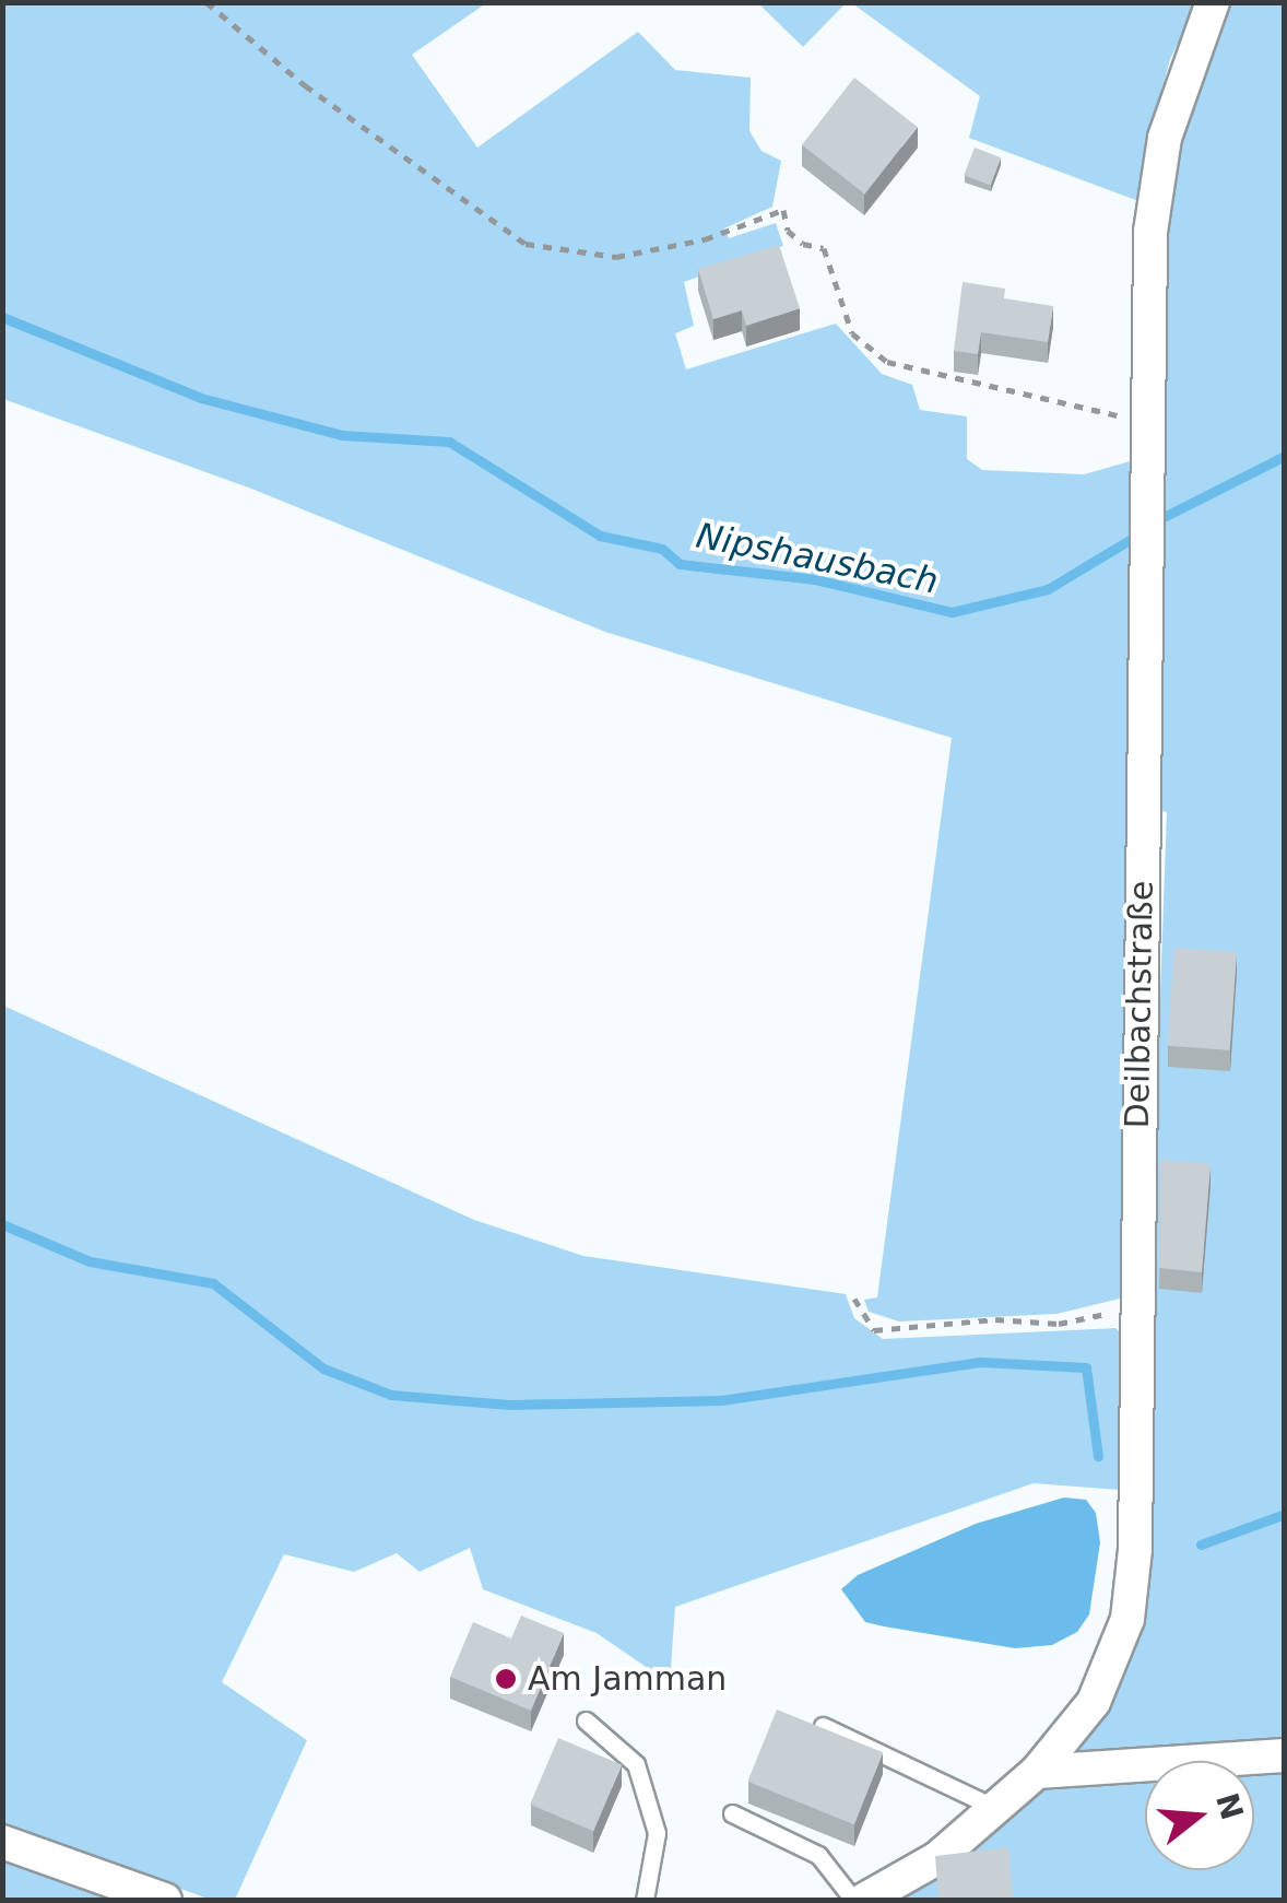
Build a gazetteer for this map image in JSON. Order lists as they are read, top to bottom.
{
  "streets": {
    "street": ["Deilbachstraße"]
  },
  "water": ["Nipshausbach"],
  "places": ["Am Jamman"],
  "north": "right"
}
